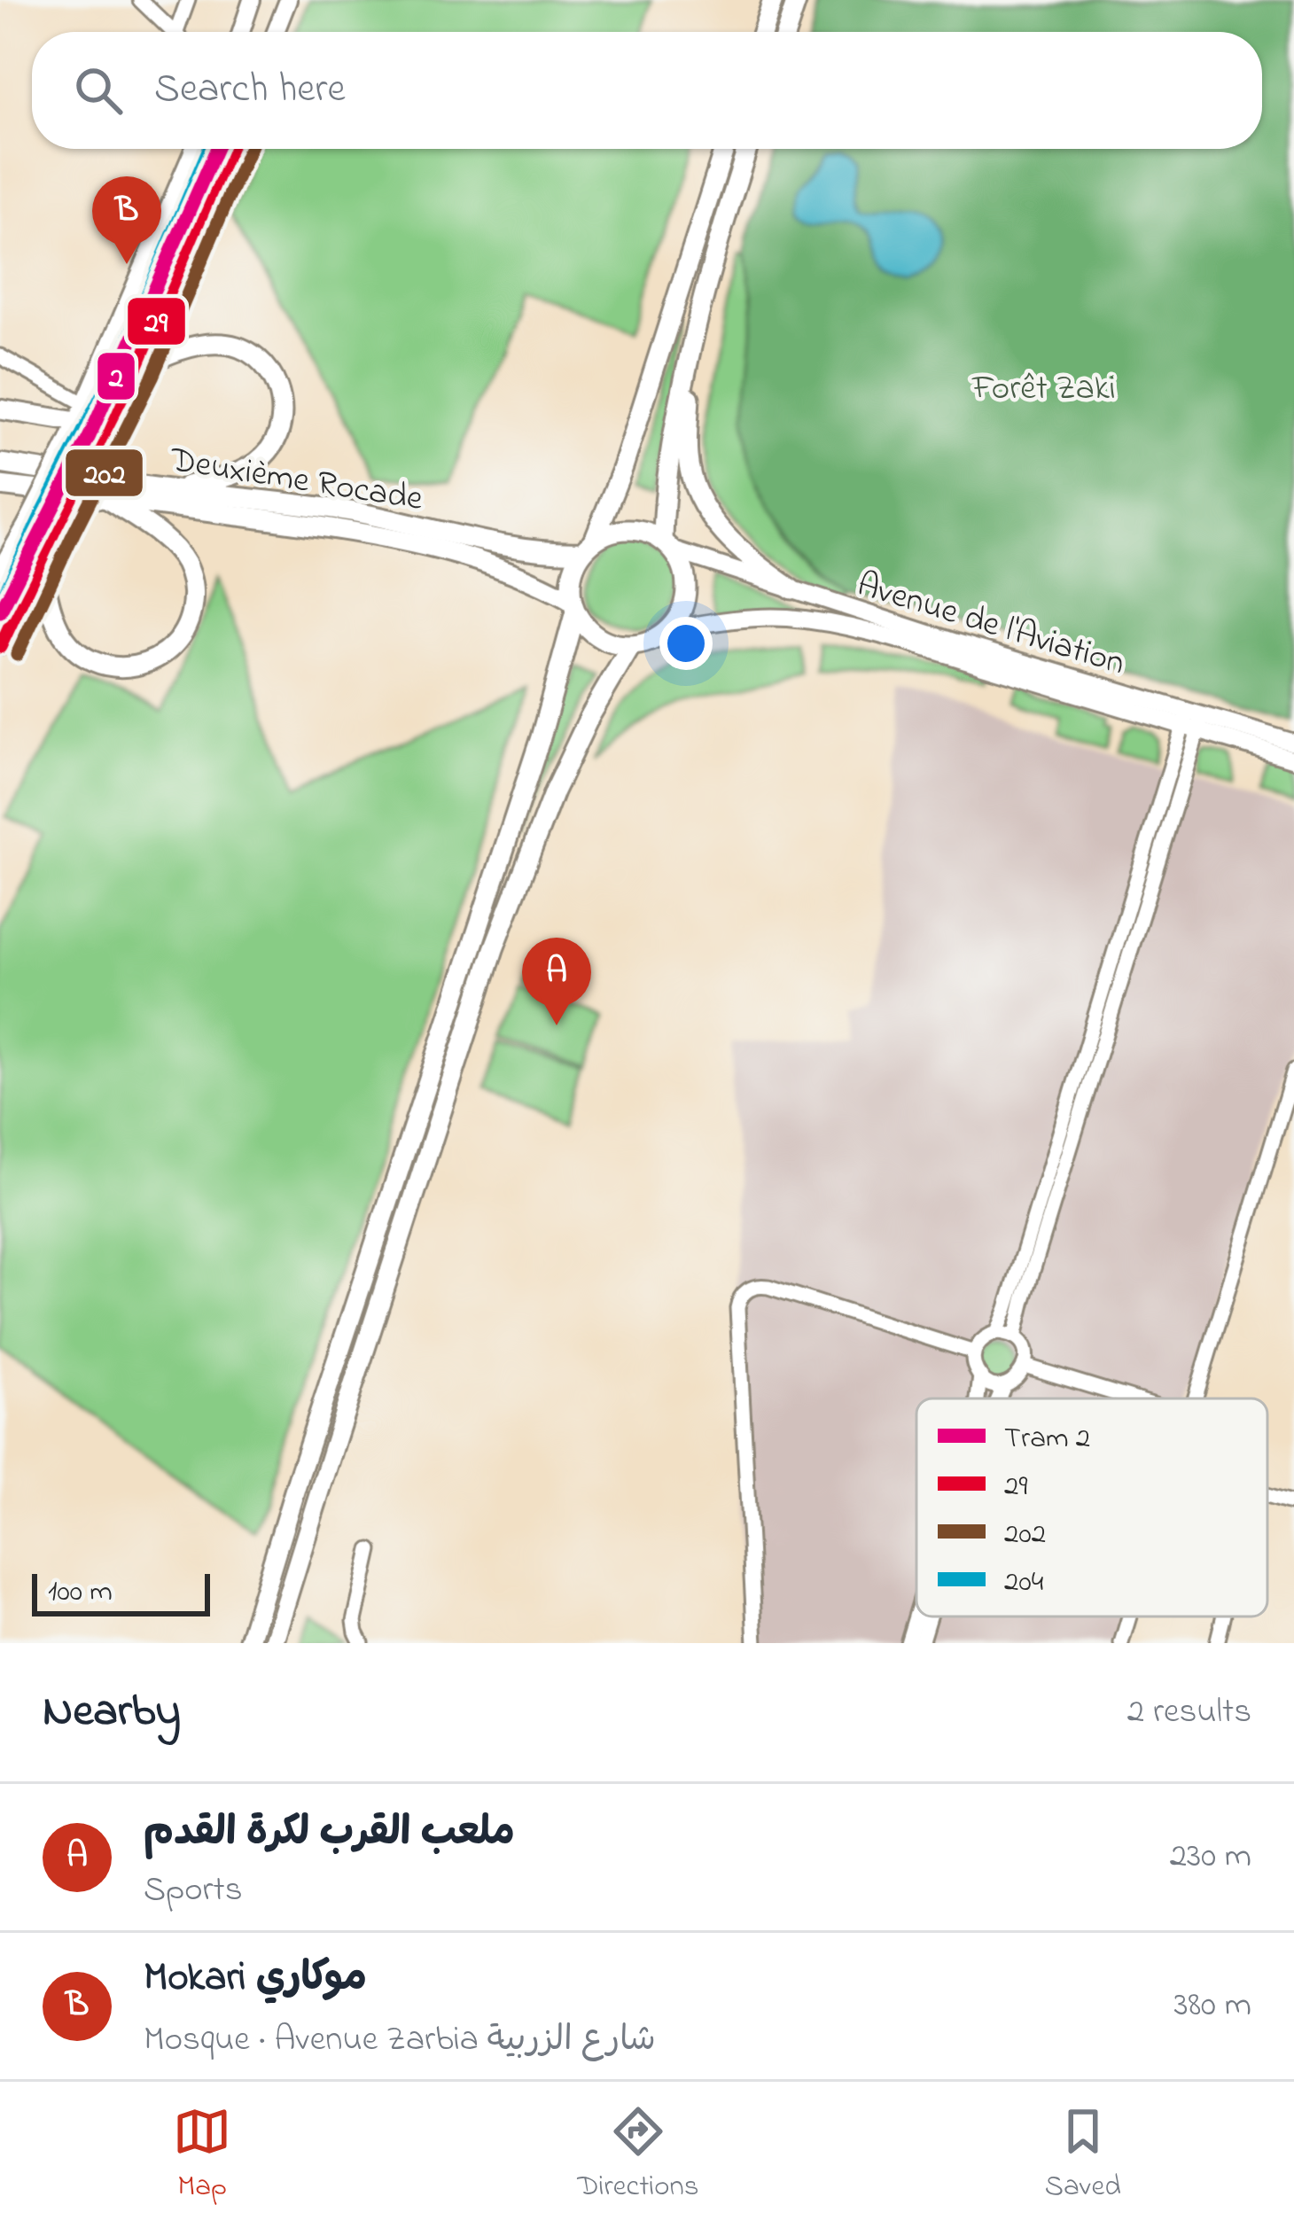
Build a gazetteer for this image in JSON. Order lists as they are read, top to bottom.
{
  "streets": {
    "highway": ["Deuxième Rocade"],
    "main road": ["Avenue de l'Aviation"]
  },
  "crossings": [
    ["Deuxième Rocade", "Avenue de l'Aviation"]
  ],
  "parks": ["Forêt Zaki"],
  "lines": [
    "tram line 2",
    "transit line 29",
    "transit line 202",
    "transit line 204"
  ],
  "legend": [
    "Tram 2",
    "29",
    "202",
    "204"
  ],
  "scale_bar": "100 m",
  "page": {
    "search": "Search here",
    "pins": ["B", "A"],
    "scale": "100 m",
    "heading": ["Nearby", "2 results"],
    "list": [
      {
        "mark": "A",
        "name": "ملعب القرب لكرة القدم",
        "note": "Sports",
        "value": "230 m"
      },
      {
        "mark": "B",
        "name": "Mokari موكاري",
        "note": "Mosque · Avenue Zarbia شارع الزربية",
        "value": "380 m"
      }
    ],
    "nav": ["Map", "Directions", "Saved"]
  }
}
